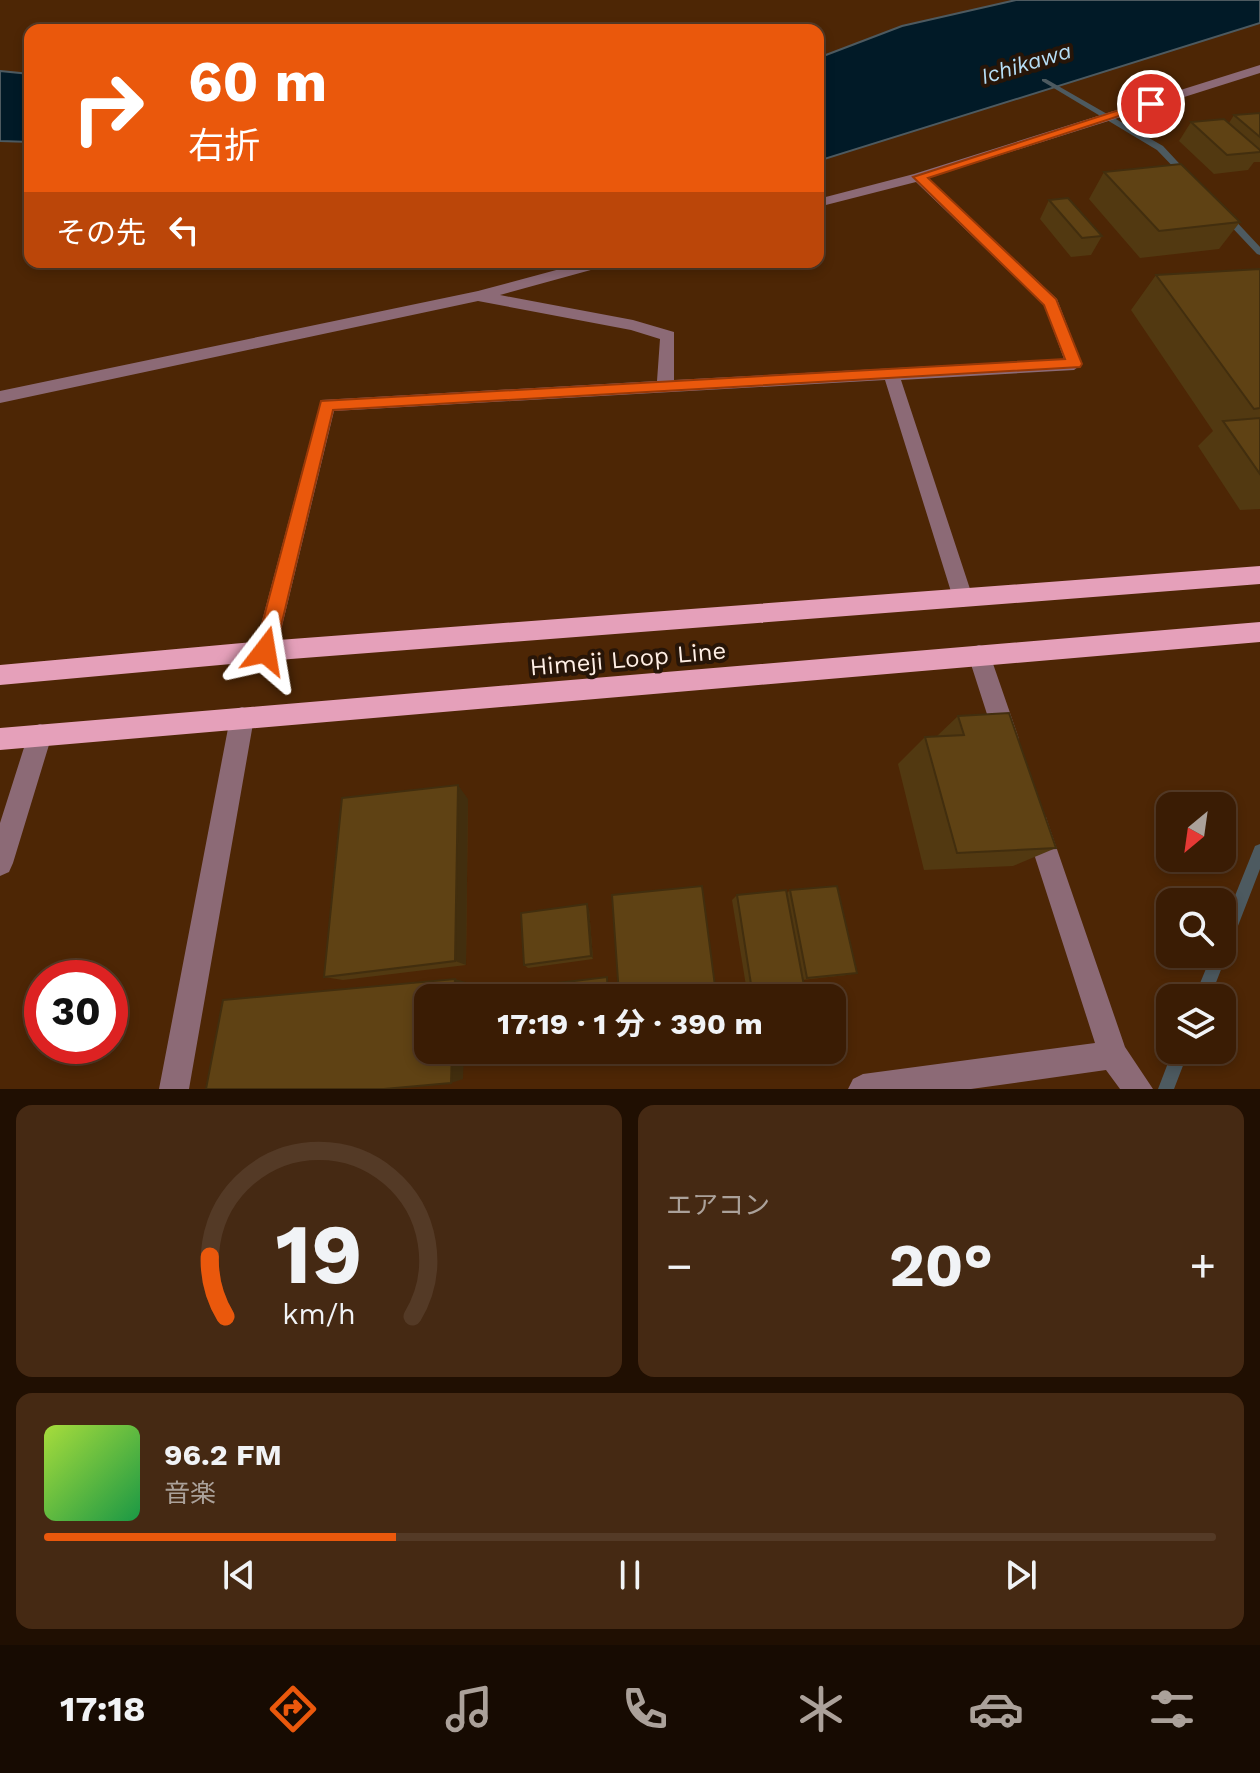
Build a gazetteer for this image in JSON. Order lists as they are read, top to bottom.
{
  "streets": {
    "main road": ["Himeji Loop Line"]
  },
  "water": ["Ichikawa"],
  "north": "bottom left",
  "page": {
    "turn": ["60 m", "右折"],
    "then": "その先",
    "limit": "30",
    "trip": "17:19 · 1 分 · 390 m",
    "tile": "エアコン",
    "heat": ["−", "20°", "+"],
    "song": ["96.2 FM", "音楽"],
    "tabs": "17:18",
    "gauge": ["19", "km/h"]
  }
}
